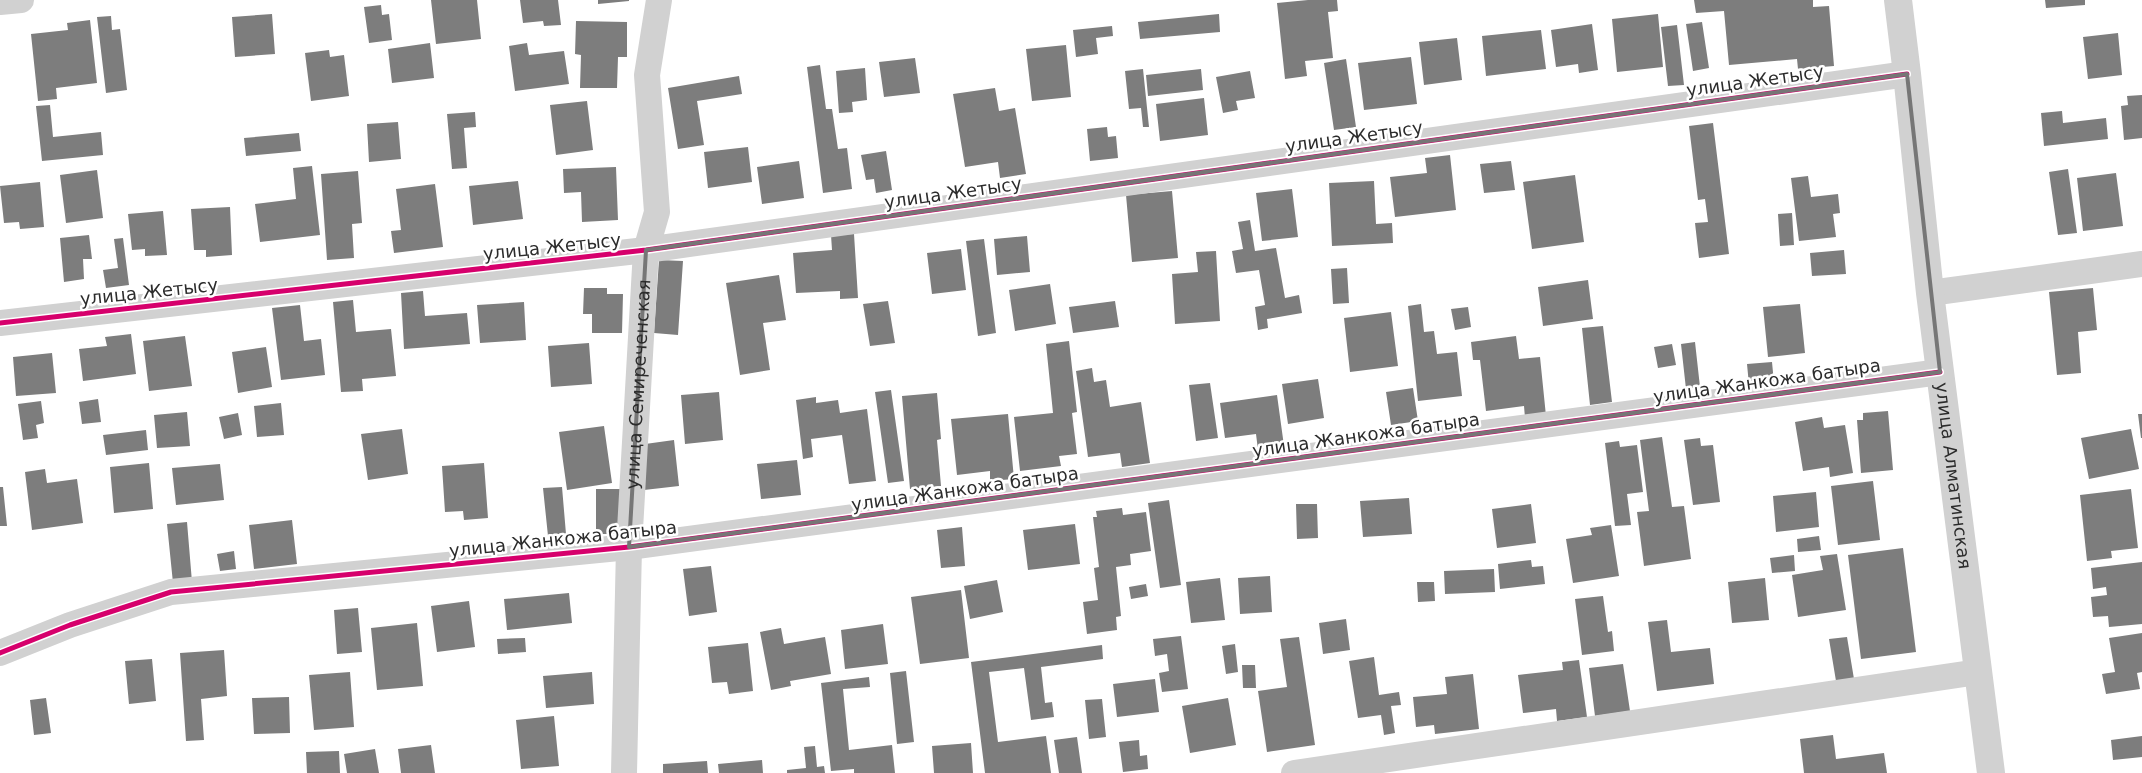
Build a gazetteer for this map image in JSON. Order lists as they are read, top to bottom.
{
  "streets": {
    "street": [
      "улица Жетысу",
      "улица Жанкожа батыра",
      "улица Семиреченская",
      "улица Алматинская"
    ]
  },
  "crossings": [
    ["улица Жетысу", "улица Семиреченская"],
    ["улица Жетысу", "улица Алматинская"],
    ["улица Жанкожа батыра", "улица Семиреченская"],
    ["улица Жанкожа батыра", "улица Алматинская"]
  ]
}
